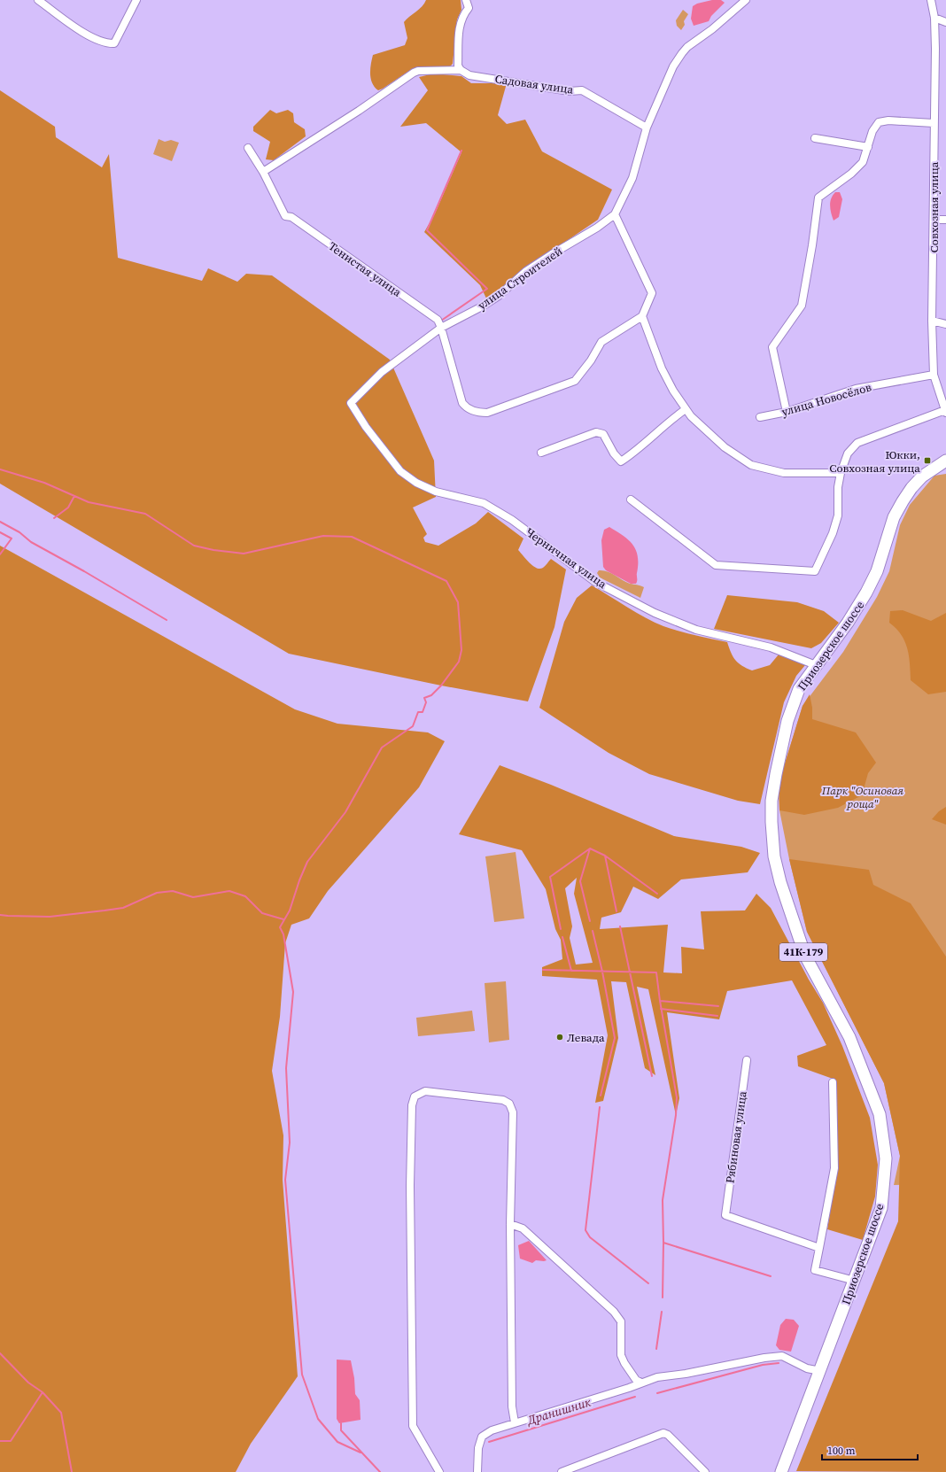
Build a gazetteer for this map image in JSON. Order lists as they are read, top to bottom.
{
  "streets": {
    "main road": ["Приозерское шоссе", "41К-179"],
    "street": [
      "Садовая улица",
      "Совхозная улица",
      "Тенистая улица",
      "улица Строителей",
      "улица Новосёлов",
      "Черничная улица",
      "Рябиновая улица"
    ]
  },
  "crossings": [
    ["Садовая улица", "Тенистая улица"],
    ["Совхозная улица", "улица Новосёлов"],
    ["Тенистая улица", "улица Строителей"],
    ["улица Строителей", "Черничная улица"],
    ["Черничная улица", "Приозерское шоссе"]
  ],
  "water": ["Дранишник"],
  "parks": ["Парк \"Осиновая роща\""],
  "places": {
    "transit": ["Юкки, Совхозная улица"],
    "other": ["Левада"]
  },
  "scale_bar": "100 m"
}
